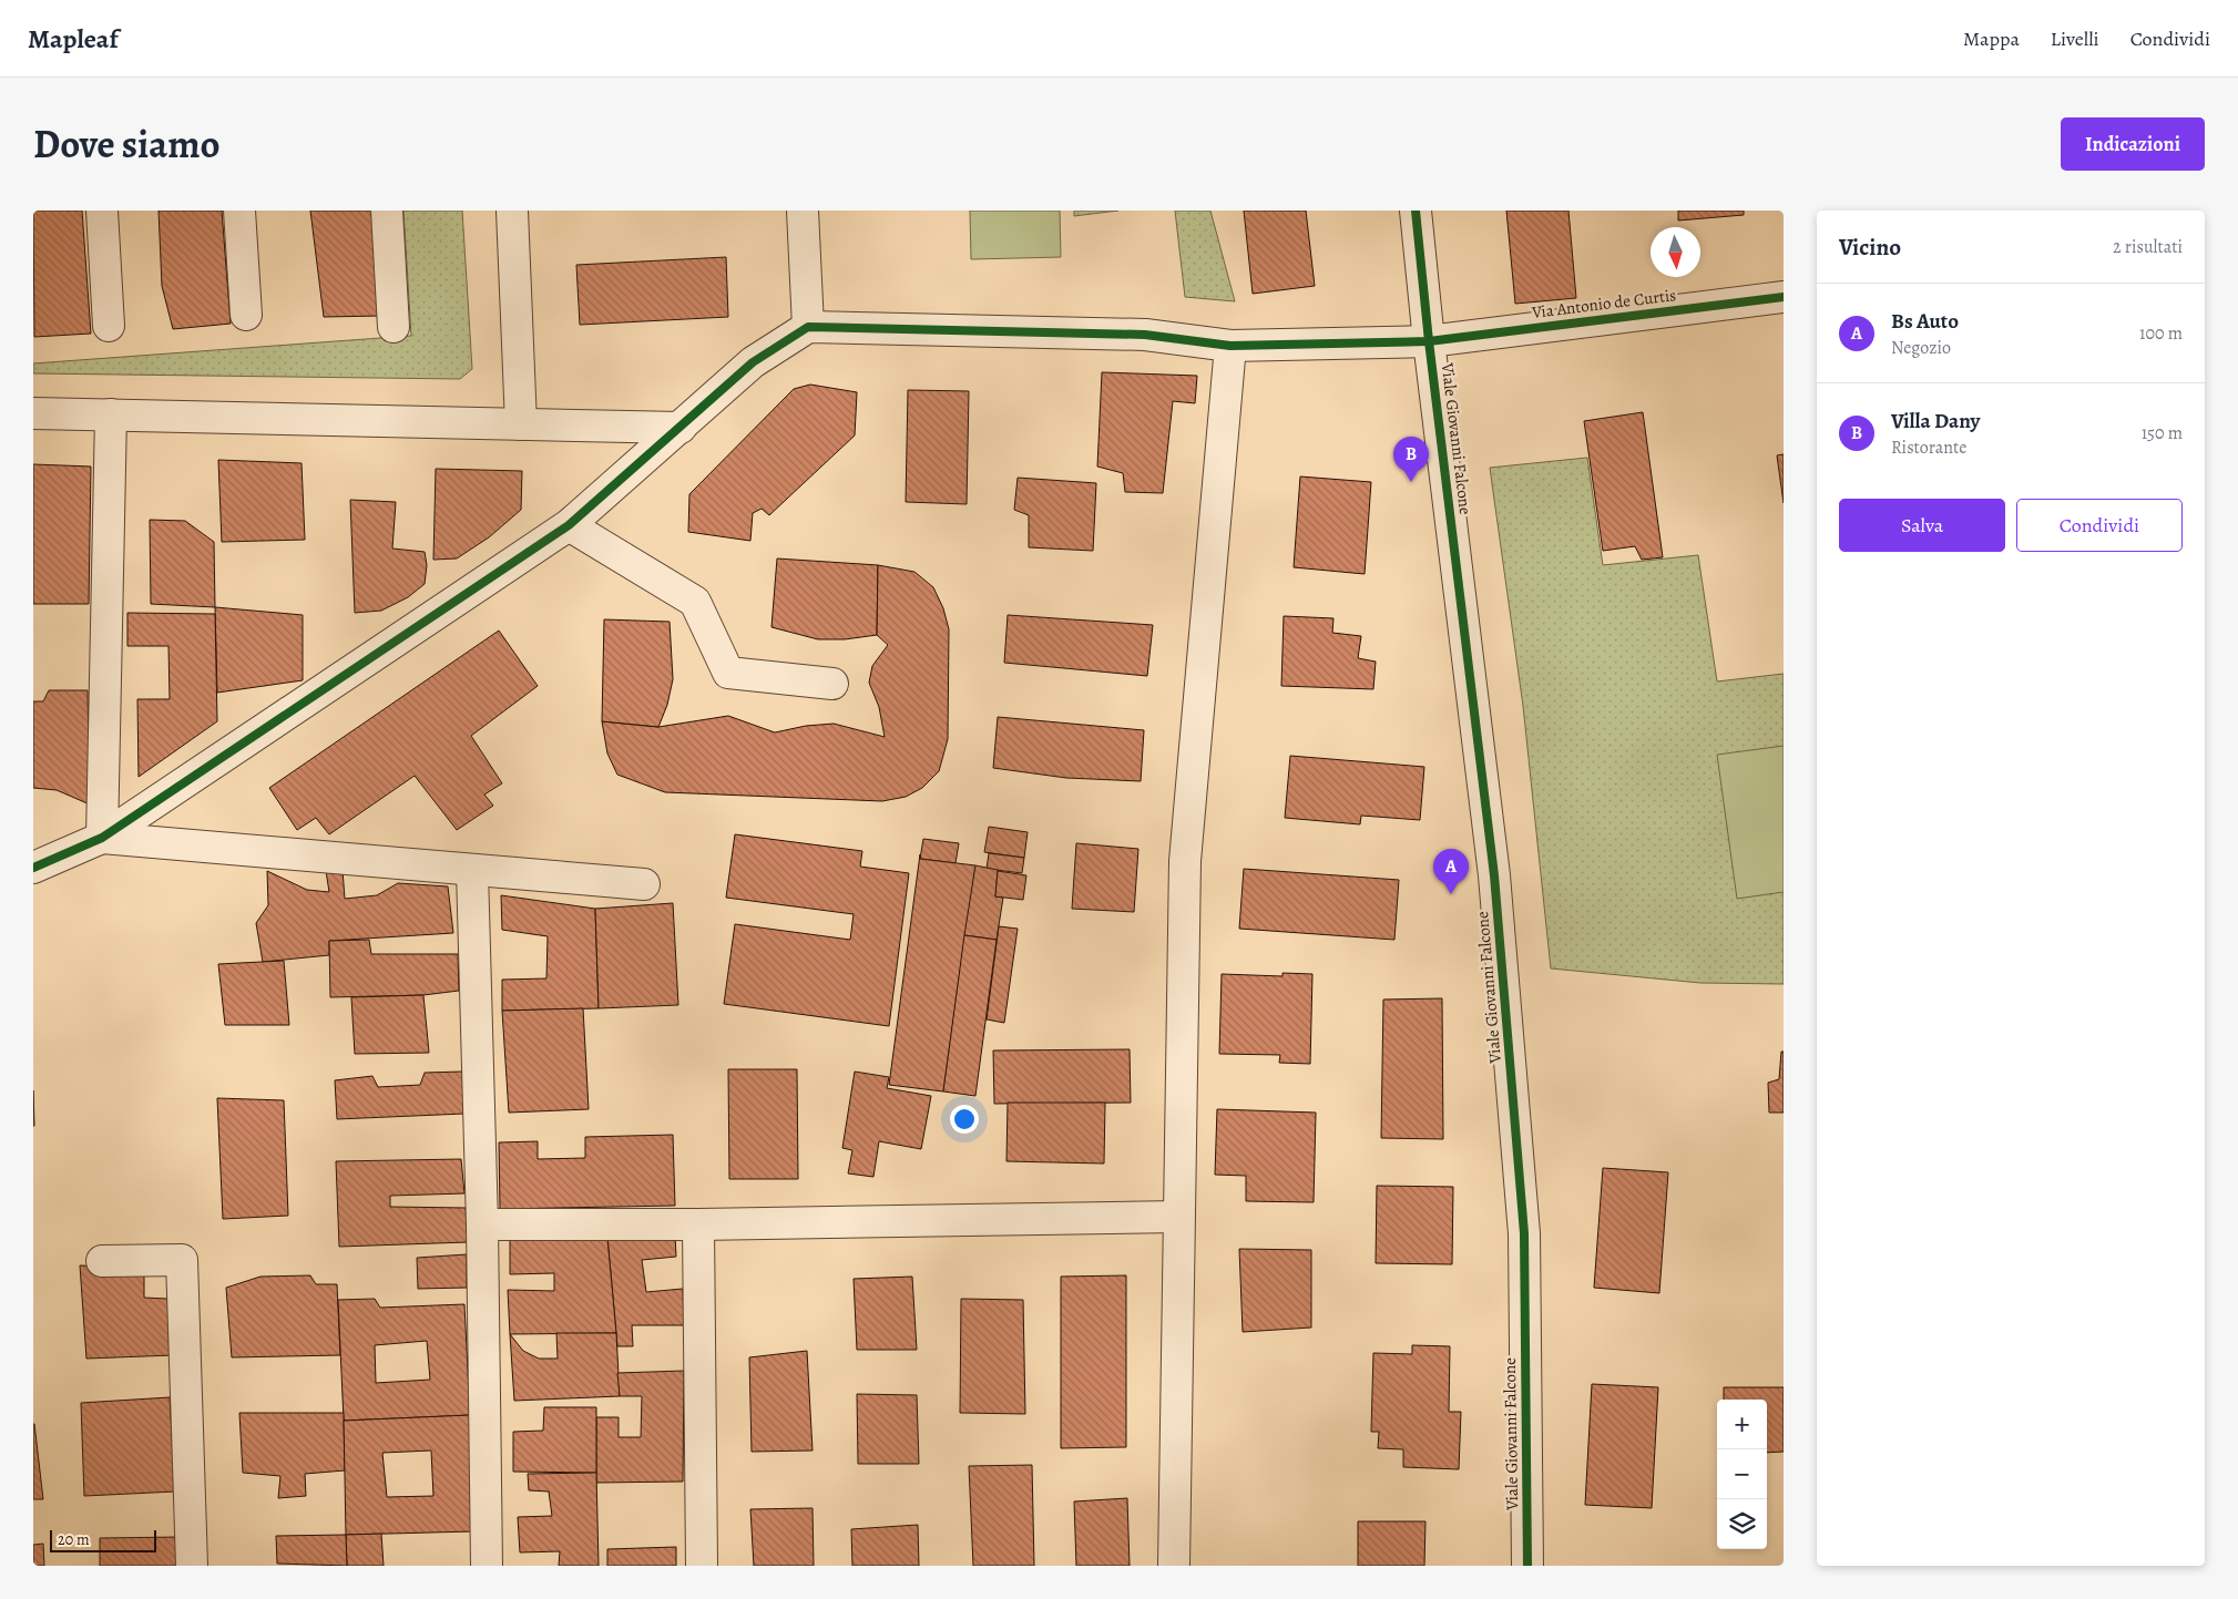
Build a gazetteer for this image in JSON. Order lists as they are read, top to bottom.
{
  "streets": {
    "street": ["Via Antonio de Curtis", "Viale Giovanni Falcone"]
  },
  "crossings": [
    ["Via Antonio de Curtis", "Viale Giovanni Falcone"]
  ],
  "scale_bar": "20 m",
  "north": "bottom",
  "page": {
    "header": "Mapleaf",
    "nav": ["Mappa", "Livelli", "Condividi"],
    "title": "Dove siamo",
    "buttons": [
      "Indicazioni",
      ["Salva", "Condividi"]
    ],
    "heading": ["Vicino", "2 risultati"],
    "list": [
      {
        "mark": "A",
        "name": "Bs Auto",
        "note": "Negozio",
        "value": "100 m"
      },
      {
        "mark": "B",
        "name": "Villa Dany",
        "note": "Ristorante",
        "value": "150 m"
      }
    ],
    "pins": ["B", "A"],
    "map_buttons": ["+", "−"],
    "scale": "20 m"
  }
}
